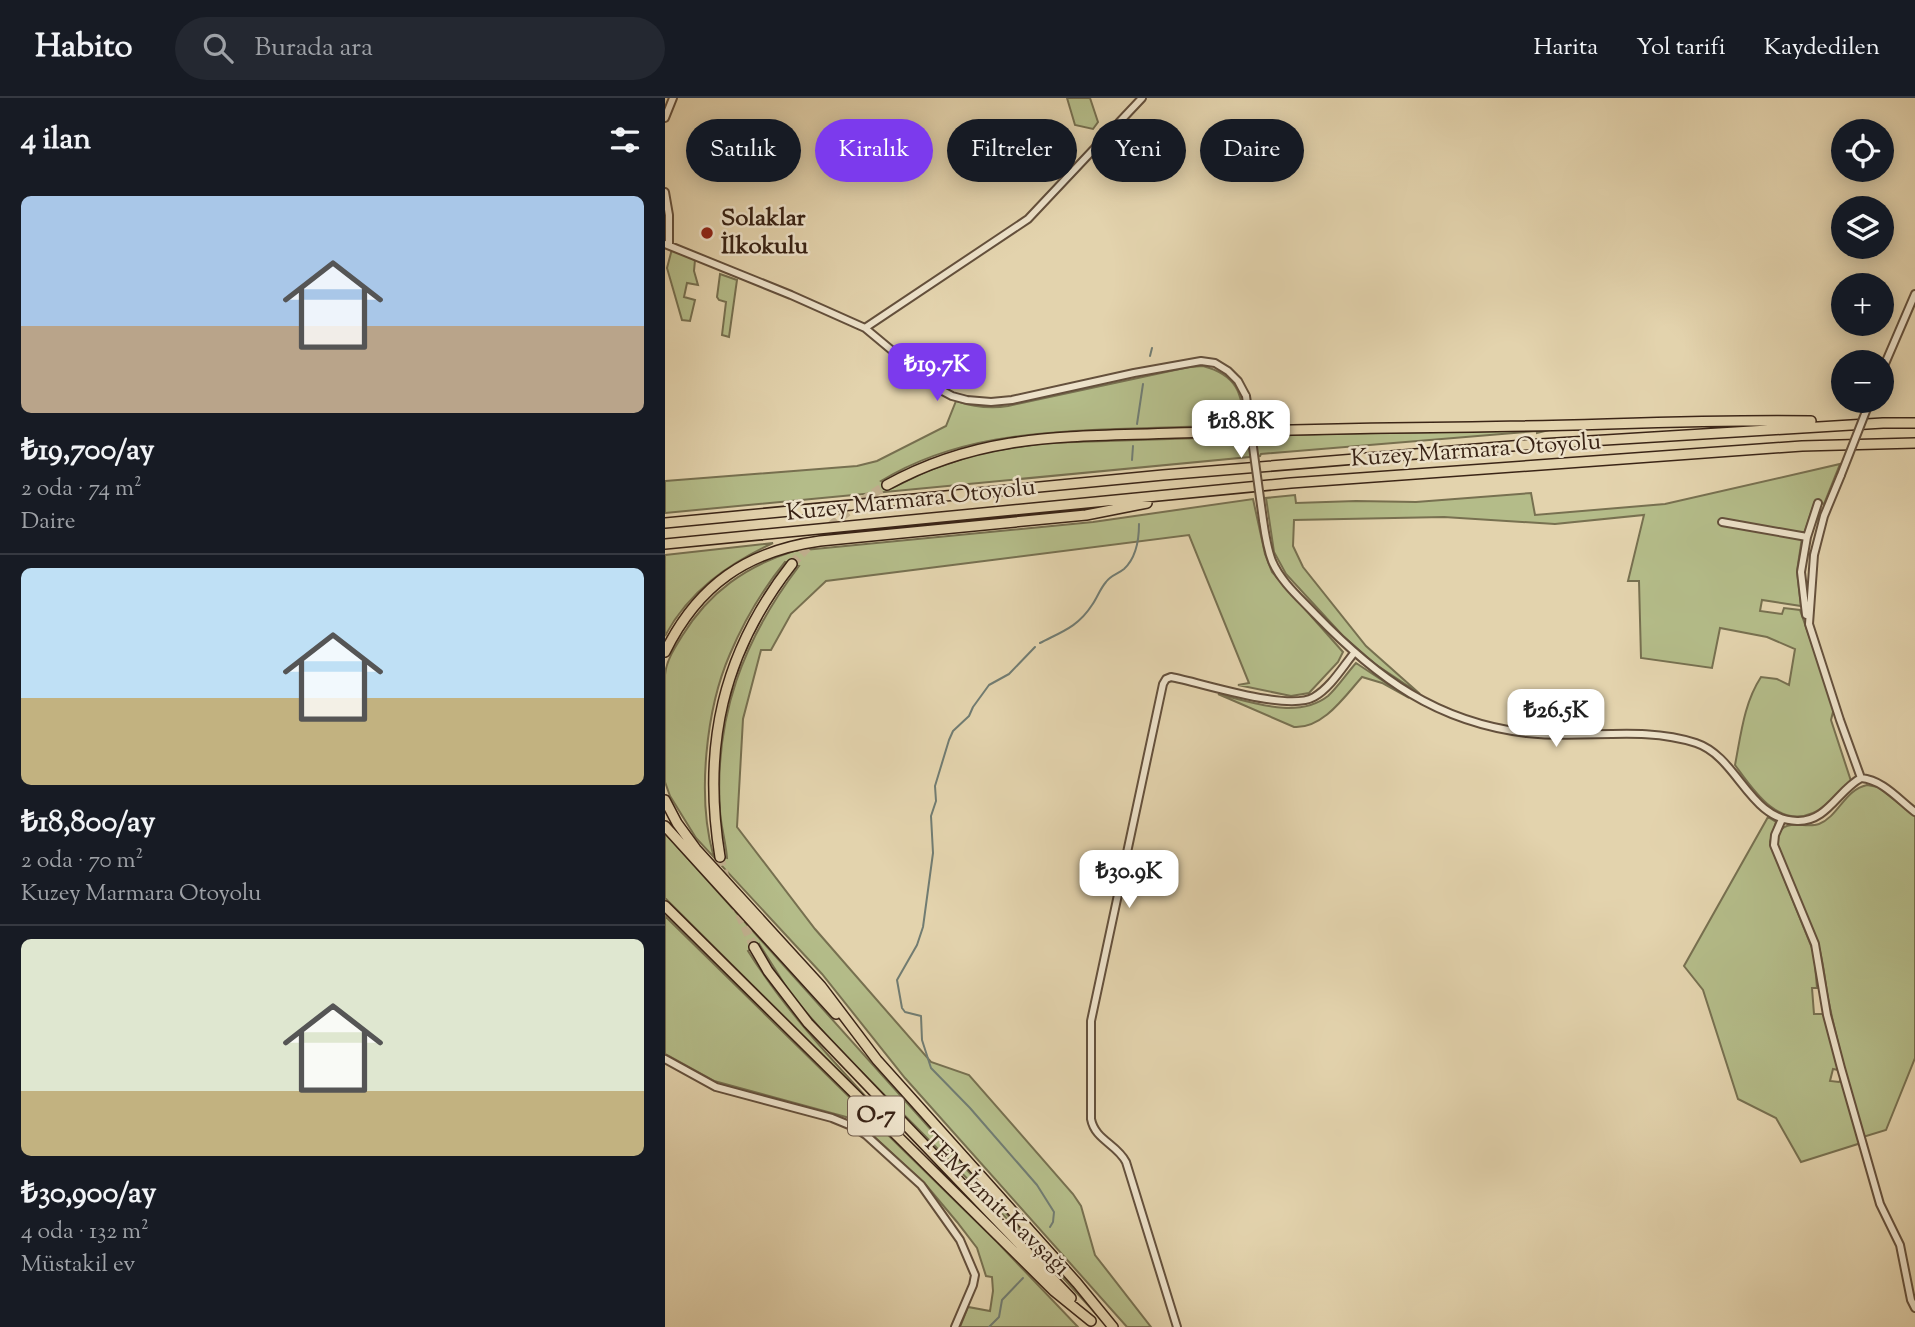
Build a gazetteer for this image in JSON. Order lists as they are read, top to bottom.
{
  "streets": {
    "highway": ["Kuzey Marmara Otoyolu", "O-7", "TEM İzmit Kavşağı"]
  },
  "places": ["Solaklar İlkokulu"],
  "page": {
    "header": "Habito",
    "search": "Burada ara",
    "nav": ["Harita", "Yol tarifi", "Kaydedilen"],
    "heading": "4 ilan",
    "map_buttons": ["+", "−"],
    "chip": [
      "Satılık",
      "Kiralık",
      "Filtreler",
      "Yeni",
      "Daire"
    ],
    "list": [
      {
        "name": "₺19,700/ay",
        "note": "2 oda · 74 m² · Daire"
      },
      {
        "name": "₺18,800/ay",
        "note": "2 oda · 70 m² · Kuzey Marmara Otoyolu"
      },
      {
        "name": "₺30,900/ay",
        "note": "4 oda · 132 m² · Müstakil ev"
      }
    ],
    "price": [
      "₺19.7K",
      "₺18.8K",
      "₺26.5K",
      "₺30.9K"
    ]
  }
}
